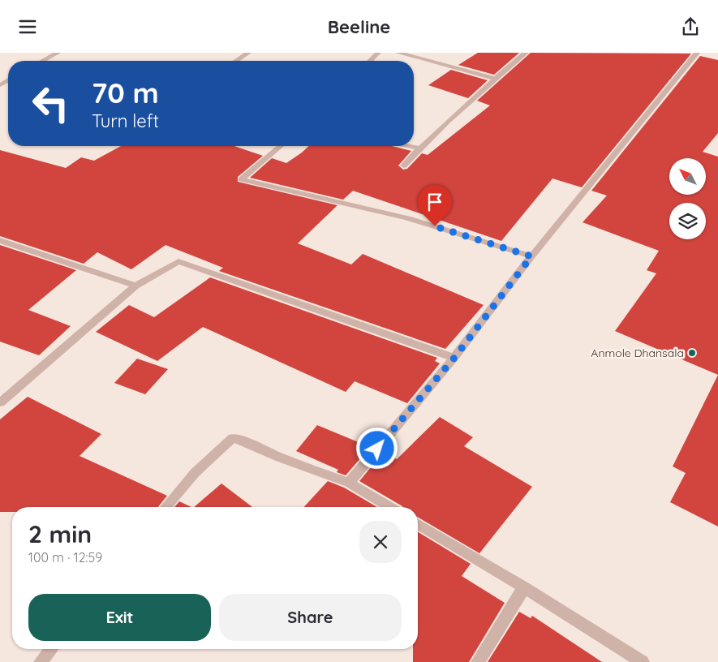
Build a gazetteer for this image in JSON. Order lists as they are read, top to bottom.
{
  "places": ["Anmole Dhansala"],
  "north": "top left",
  "page": {
    "header": "Beeline",
    "turn": ["70 m", "Turn left"],
    "heading": ["2 min", "100 m · 12:59"],
    "buttons": ["Exit", "Share"]
  }
}
